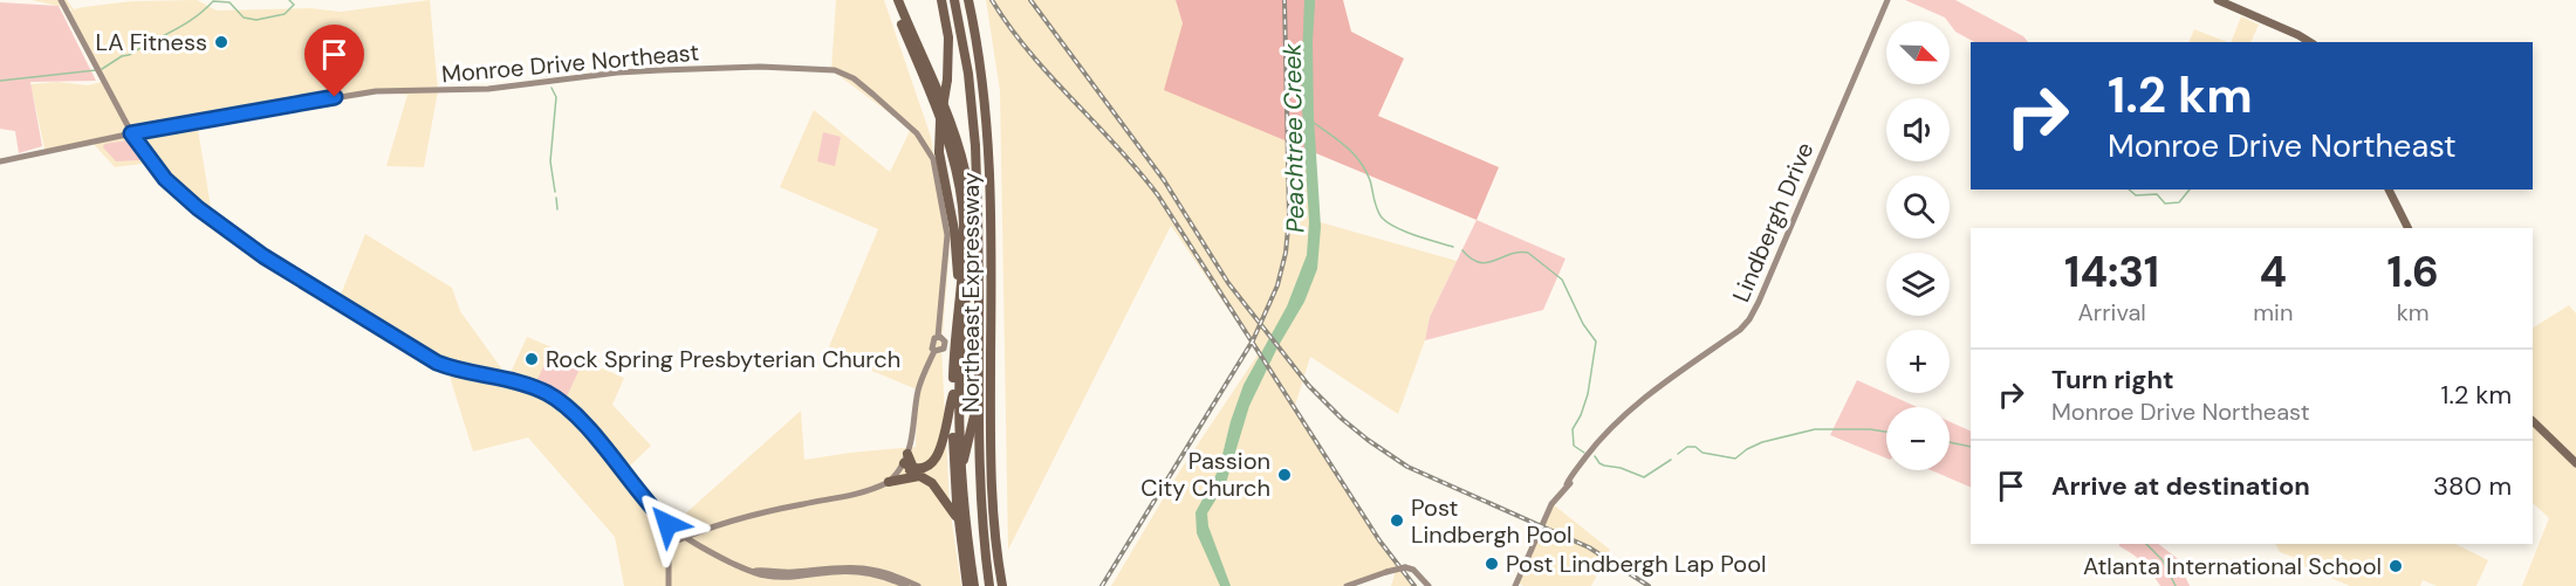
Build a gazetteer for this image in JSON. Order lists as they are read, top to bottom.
{
  "streets": {
    "highway": ["Northeast Expressway"],
    "main road": ["Monroe Drive Northeast", "Lindbergh Drive"]
  },
  "water": ["Peachtree Creek"],
  "places": [
    "LA Fitness",
    "Rock Spring Presbyterian Church",
    "Passion City Church",
    "Post Lindbergh Pool",
    "Post Lindbergh Lap Pool",
    "Atlanta International School"
  ],
  "north": "bottom right",
  "page": {
    "map_buttons": ["+", "−"],
    "turn": ["1.2 km", "Monroe Drive Northeast"],
    "eta": [
      "14:31",
      "Arrival",
      "4",
      "min",
      "1.6",
      "km"
    ],
    "list": [
      {
        "name": "Turn right",
        "note": "Monroe Drive Northeast",
        "value": "1.2 km"
      },
      {
        "name": "Arrive at destination",
        "value": "380 m"
      }
    ]
  }
}
